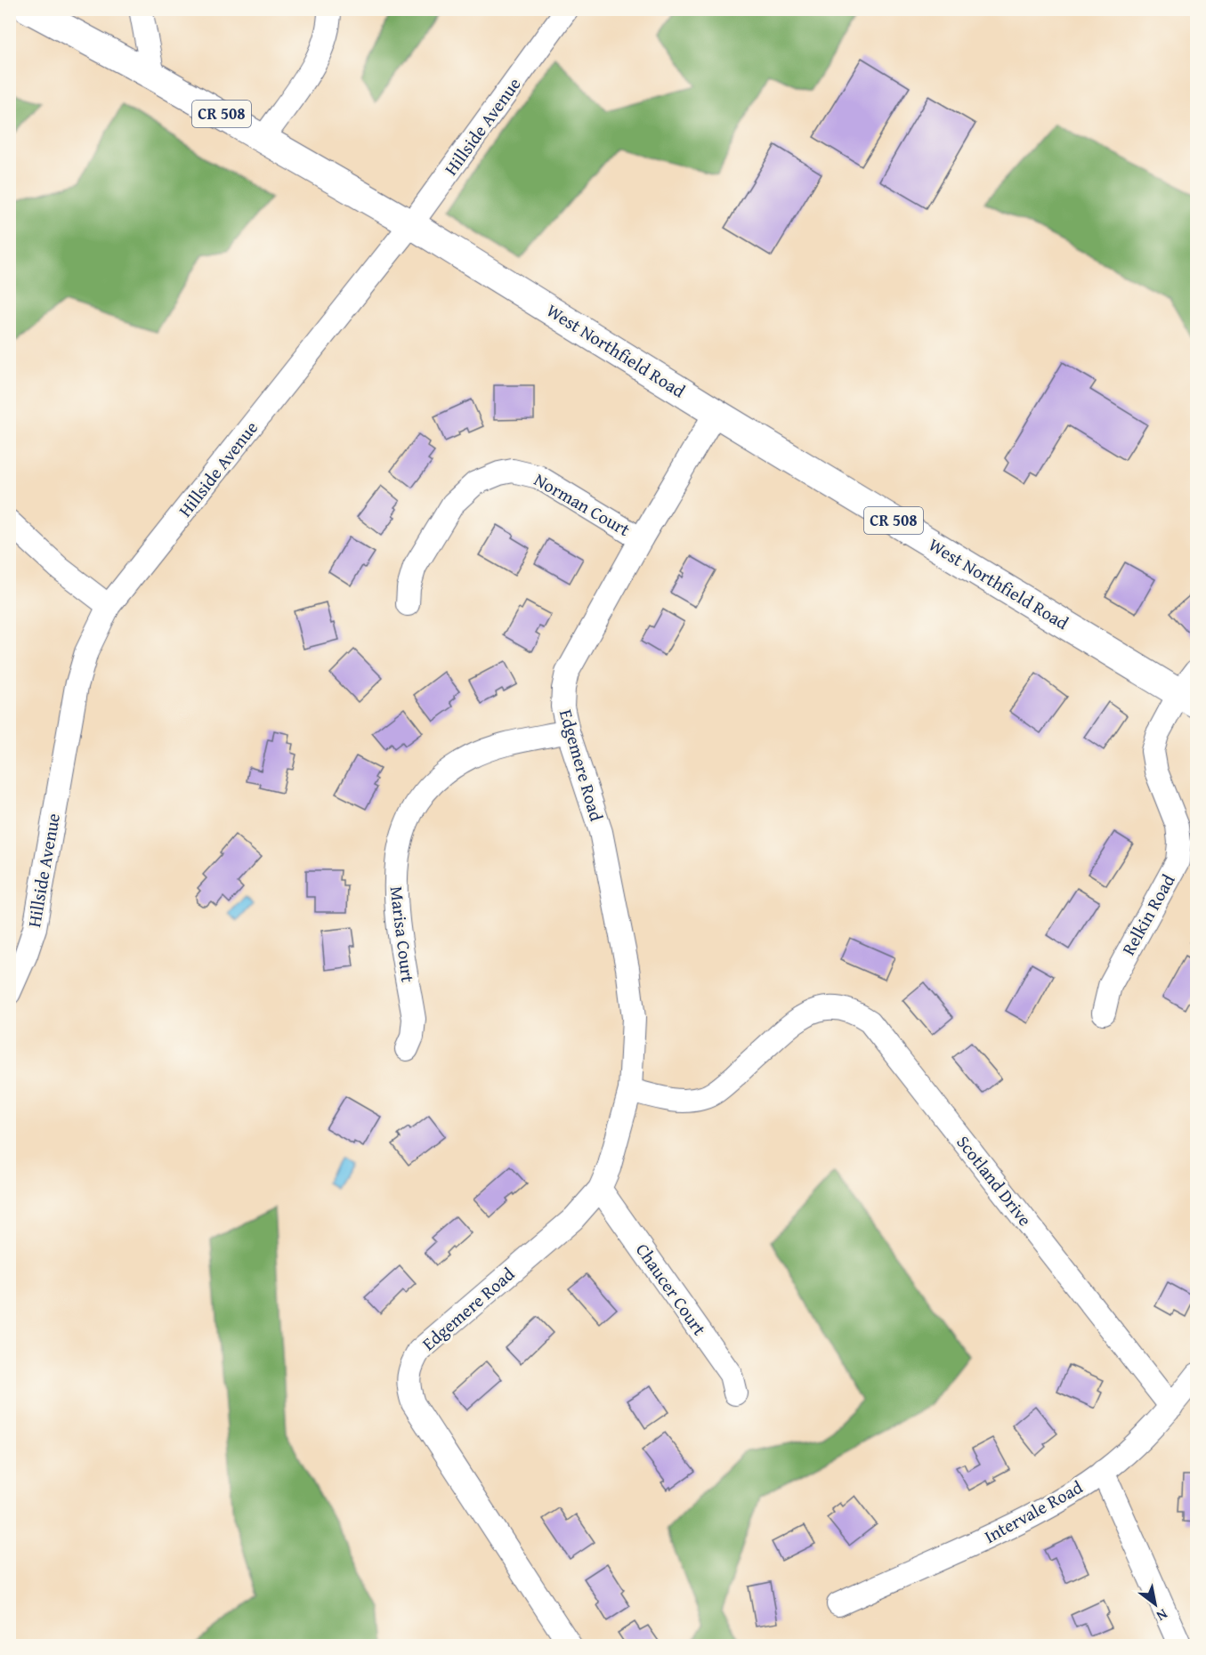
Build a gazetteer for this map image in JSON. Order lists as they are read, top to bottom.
{
  "streets": {
    "main road": ["CR 508", "West Northfield Road"],
    "street": [
      "Hillside Avenue",
      "Norman Court",
      "Edgemere Road",
      "Relkin Road",
      "Marisa Court",
      "Scotland Drive",
      "Chaucer Court",
      "Intervale Road"
    ]
  },
  "crossings": [
    ["Hillside Avenue", "West Northfield Road"],
    ["West Northfield Road", "Edgemere Road"],
    ["West Northfield Road", "Relkin Road"],
    ["Norman Court", "Edgemere Road"],
    ["Edgemere Road", "Marisa Court"],
    ["Edgemere Road", "Scotland Drive"],
    ["Edgemere Road", "Chaucer Court"],
    ["Scotland Drive", "Intervale Road"]
  ],
  "north": "bottom right"
}
